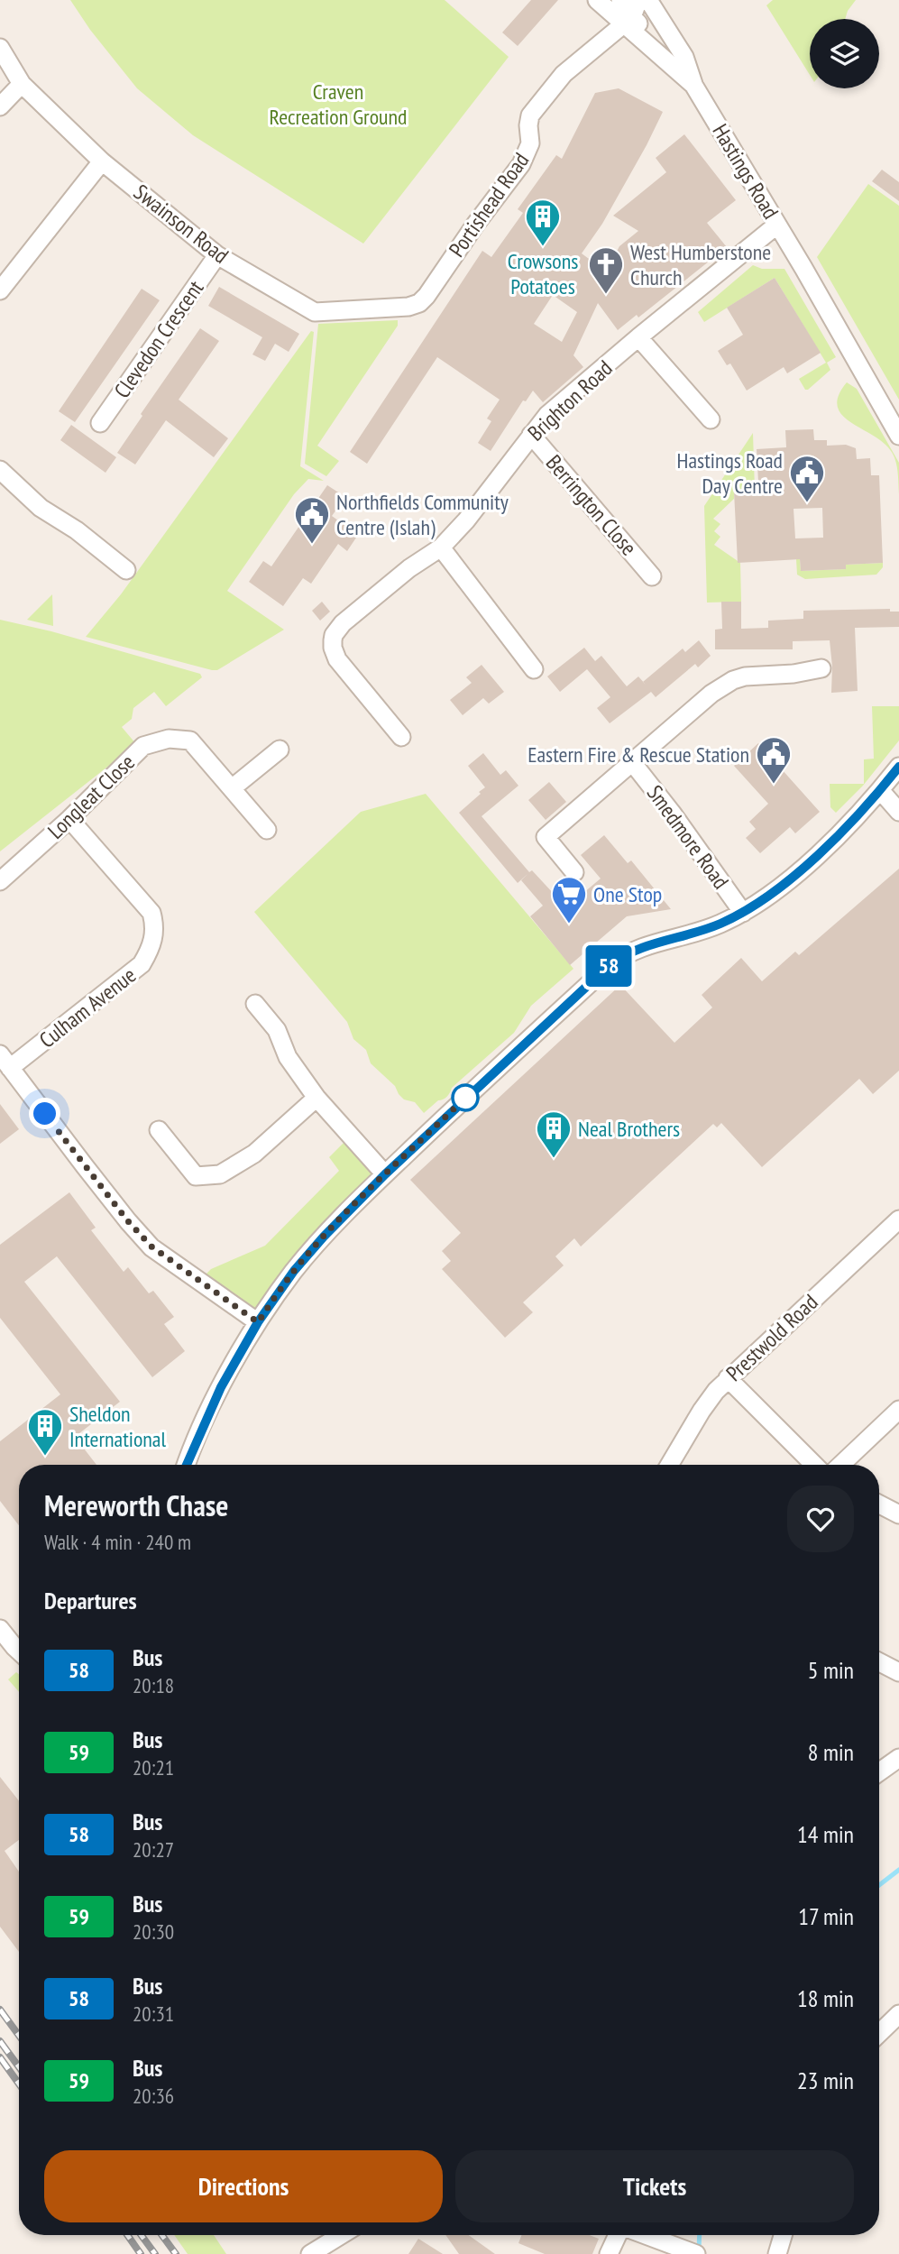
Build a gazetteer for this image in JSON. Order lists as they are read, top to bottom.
{
  "streets": {
    "street": [
      "Hastings Road",
      "Portishead Road",
      "Swainson Road",
      "Clevedon Crescent",
      "Brighton Road",
      "Berrington Close",
      "Longleat Close",
      "Smedmore Road",
      "Culham Avenue",
      "Prestwold Road"
    ]
  },
  "crossings": [
    ["Hastings Road", "Brighton Road"],
    ["Portishead Road", "Swainson Road"],
    ["Swainson Road", "Clevedon Crescent"],
    ["Brighton Road", "Berrington Close"],
    ["Longleat Close", "Culham Avenue"]
  ],
  "parks": ["Craven Recreation Ground"],
  "places": {
    "building": ["Crowsons Potatoes", "Neal Brothers", "Sheldon International"],
    "church": ["West Humberstone Church"],
    "public building": ["Hastings Road Day Centre", "Northfields Community Centre (Islah)", "Eastern Fire & Rescue Station"],
    "supermarket": ["One Stop"]
  },
  "lines": ["bus line 58"],
  "page": {
    "on_map": "58",
    "heading": [
      ["Mereworth Chase", "Walk · 4 min · 240 m"],
      "Departures"
    ],
    "list": [
      {
        "mark": "58",
        "name": "Bus",
        "note": "20:18",
        "value": "5 min"
      },
      {
        "mark": "59",
        "name": "Bus",
        "note": "20:21",
        "value": "8 min"
      },
      {
        "mark": "58",
        "name": "Bus",
        "note": "20:27",
        "value": "14 min"
      },
      {
        "mark": "59",
        "name": "Bus",
        "note": "20:30",
        "value": "17 min"
      },
      {
        "mark": "58",
        "name": "Bus",
        "note": "20:31",
        "value": "18 min"
      },
      {
        "mark": "59",
        "name": "Bus",
        "note": "20:36",
        "value": "23 min"
      }
    ],
    "buttons": ["Directions", "Tickets"]
  }
}
